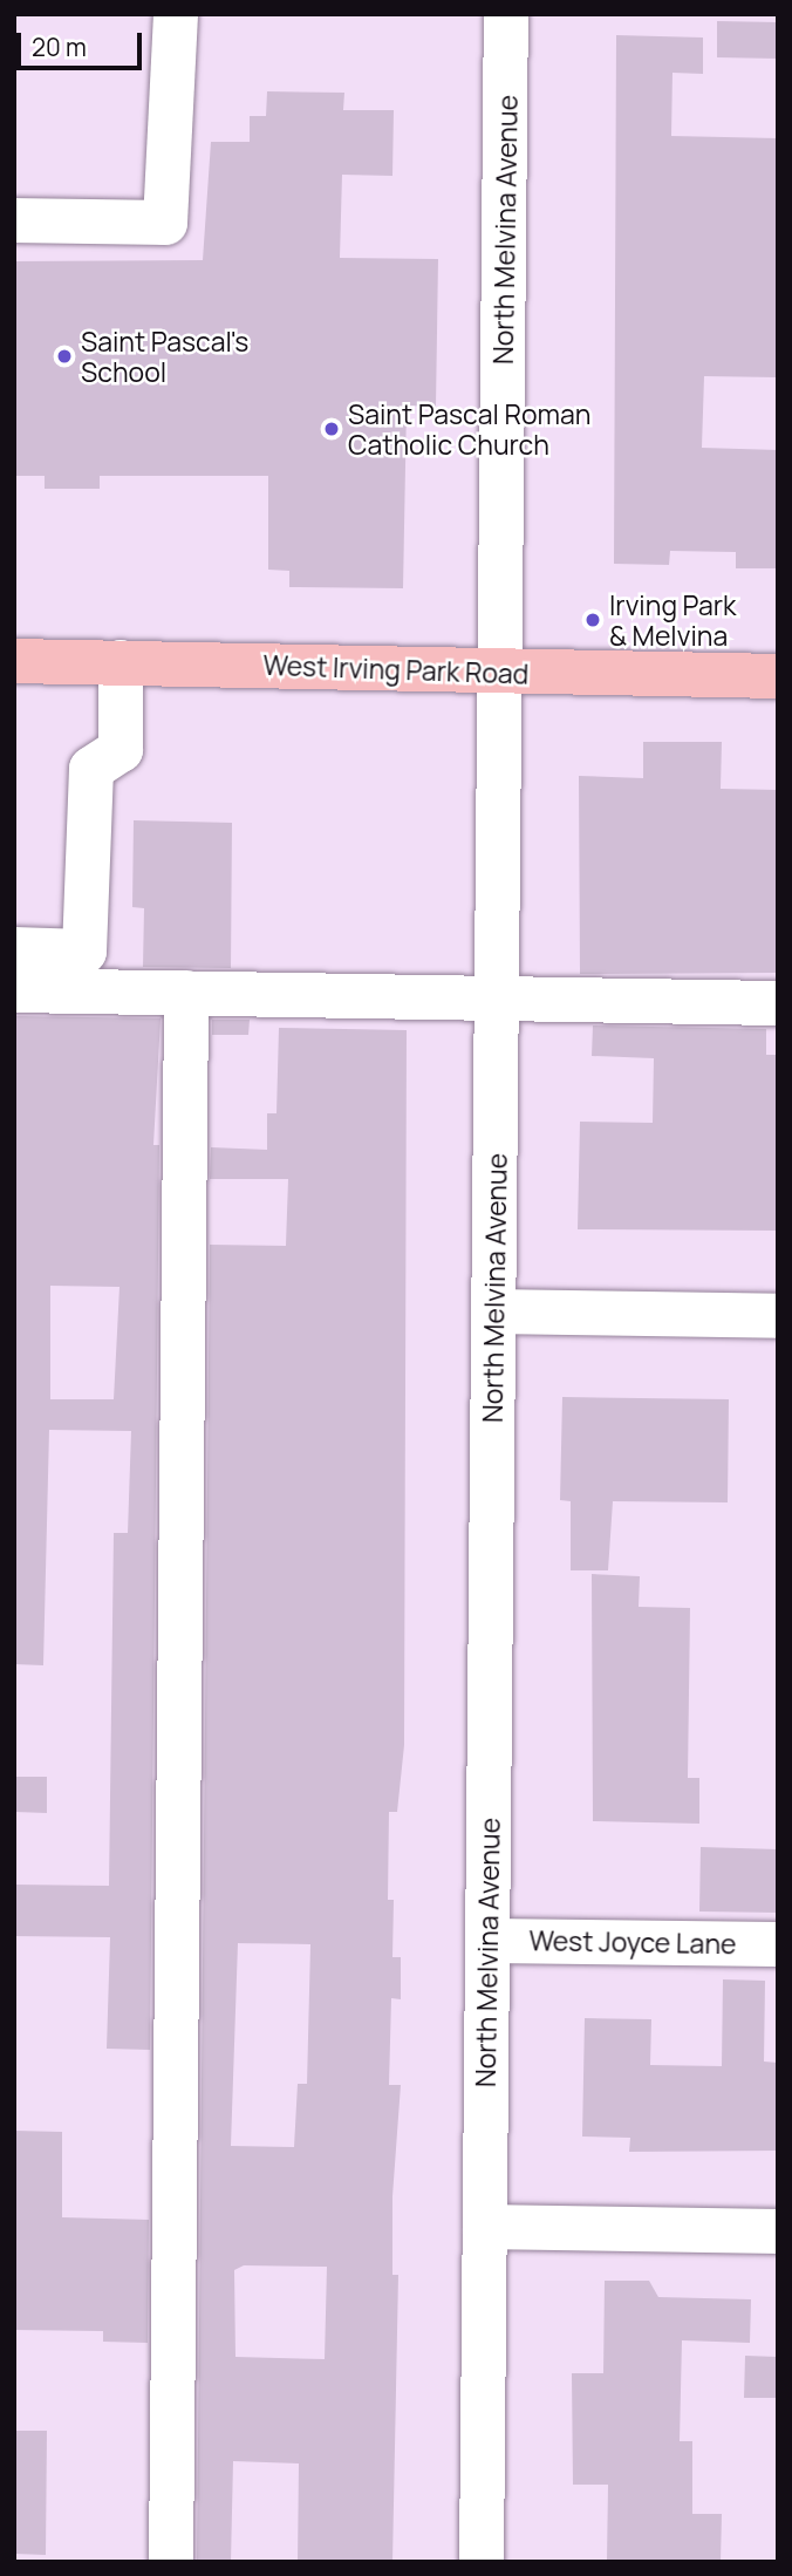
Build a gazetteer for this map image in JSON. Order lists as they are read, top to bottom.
{
  "streets": {
    "main road": ["West Irving Park Road"],
    "street": ["North Melvina Avenue", "West Joyce Lane"]
  },
  "crossings": [
    ["North Melvina Avenue", "West Irving Park Road"],
    ["North Melvina Avenue", "West Joyce Lane"]
  ],
  "places": ["Saint Pascal's School", "Saint Pascal Roman Catholic Church", "Irving Park & Melvina"],
  "scale_bar": "20 m"
}
